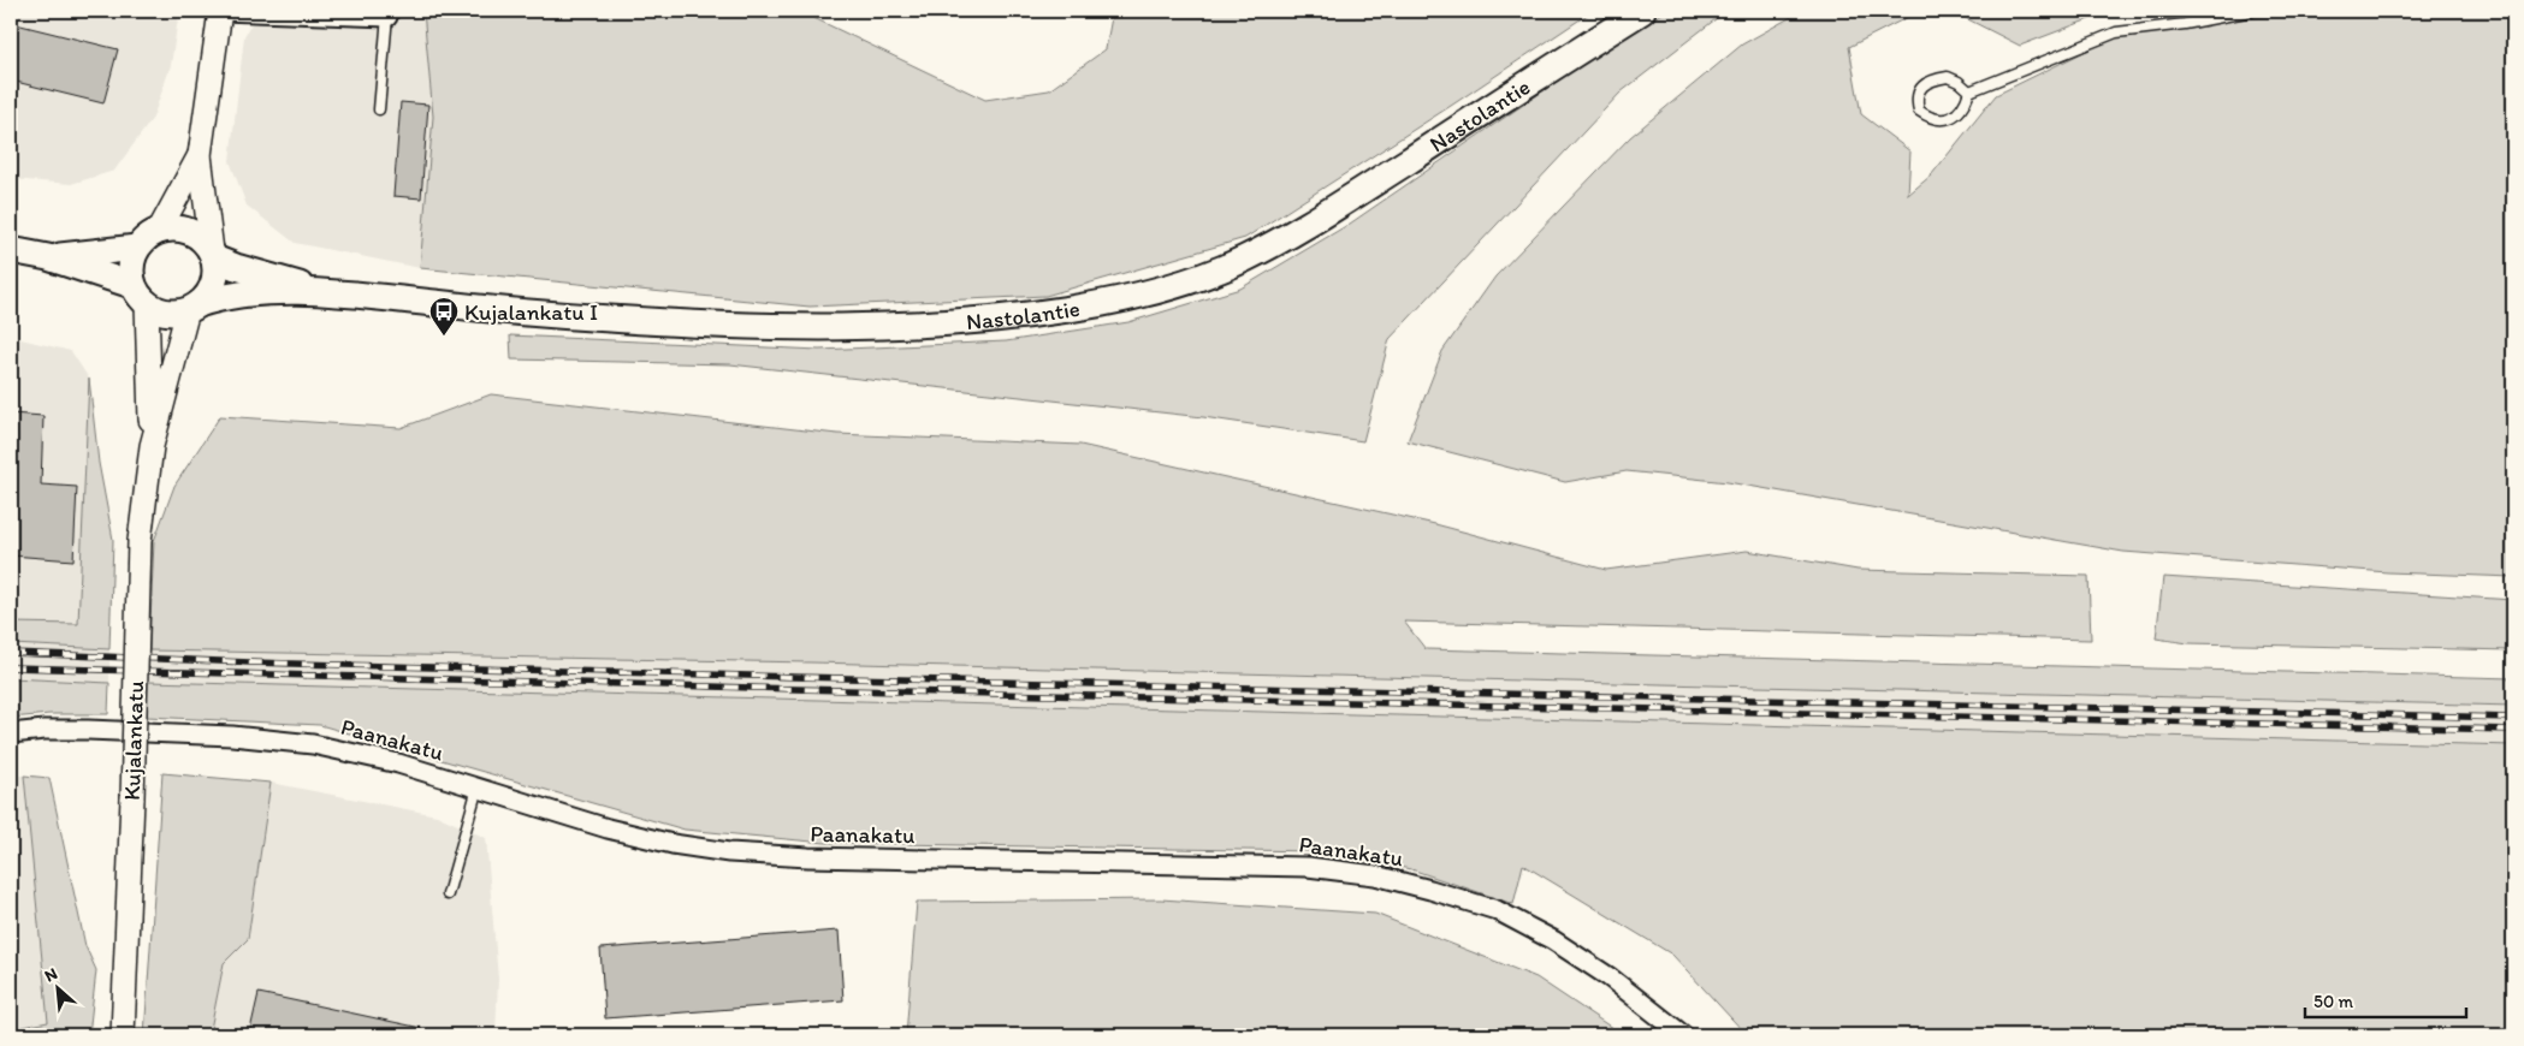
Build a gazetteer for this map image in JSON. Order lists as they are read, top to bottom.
{
  "streets": {
    "main road": ["Nastolantie"],
    "street": ["Paanakatu", "Kujalankatu"]
  },
  "crossings": [
    ["Nastolantie", "Kujalankatu"]
  ],
  "places": {
    "bus stop": ["Kujalankatu I"]
  },
  "scale_bar": "50 m",
  "north": "top left"
}
